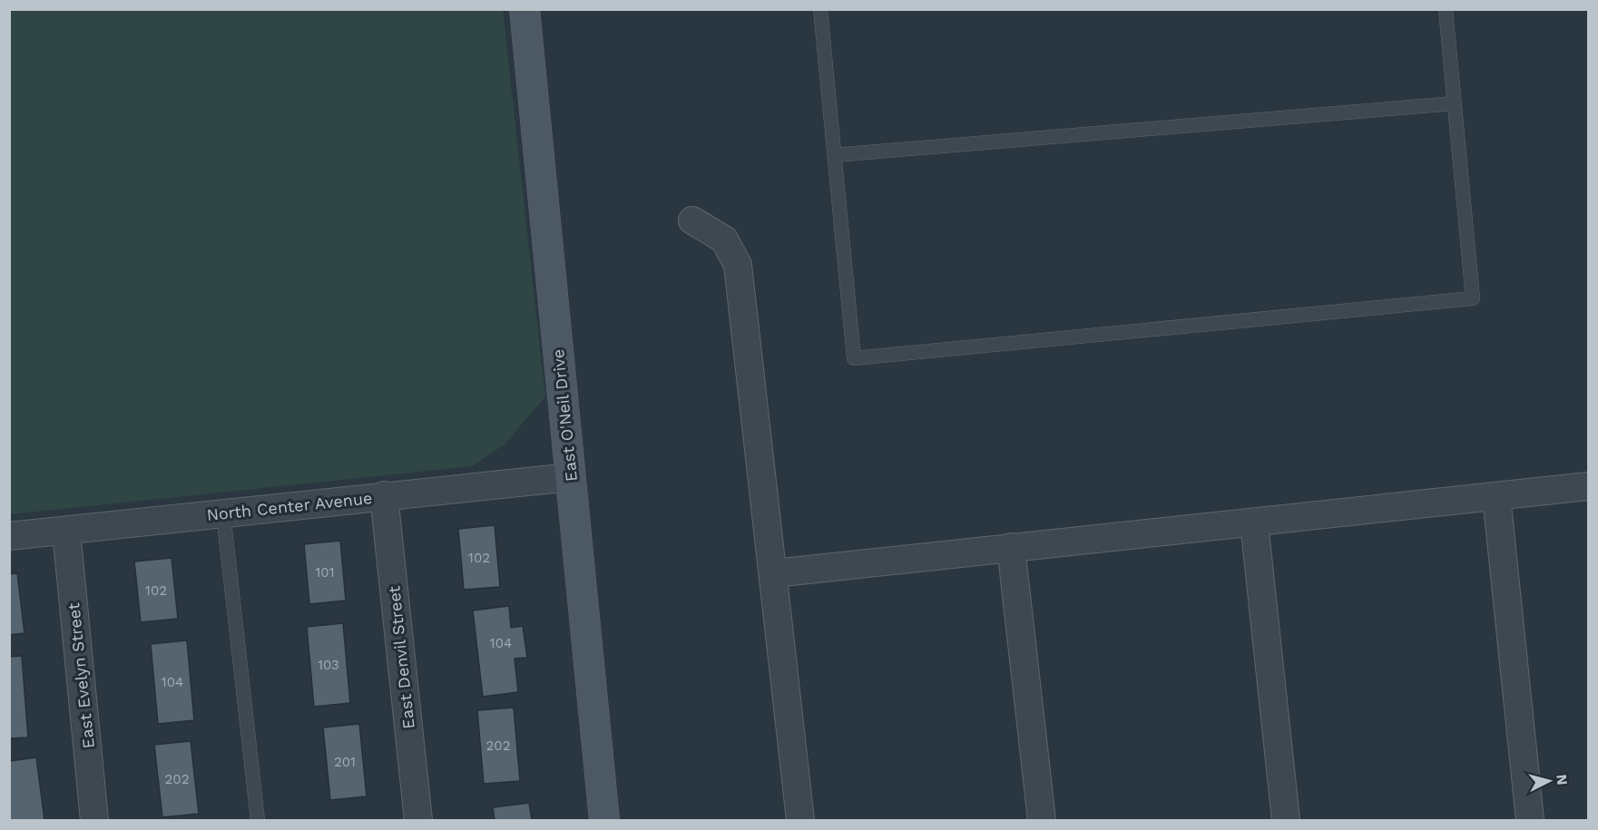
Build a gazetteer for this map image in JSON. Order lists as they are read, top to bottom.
{
  "streets": {
    "street": [
      "East O'Neil Drive",
      "North Center Avenue",
      "East Denvil Street",
      "East Evelyn Street"
    ]
  },
  "crossings": [
    ["East O'Neil Drive", "North Center Avenue"],
    ["North Center Avenue", "East Denvil Street"],
    ["North Center Avenue", "East Evelyn Street"]
  ],
  "house_numbers": [
    "102",
    "101",
    "102",
    "104",
    "103",
    "104",
    "202",
    "201",
    "202"
  ],
  "north": "right"
}
